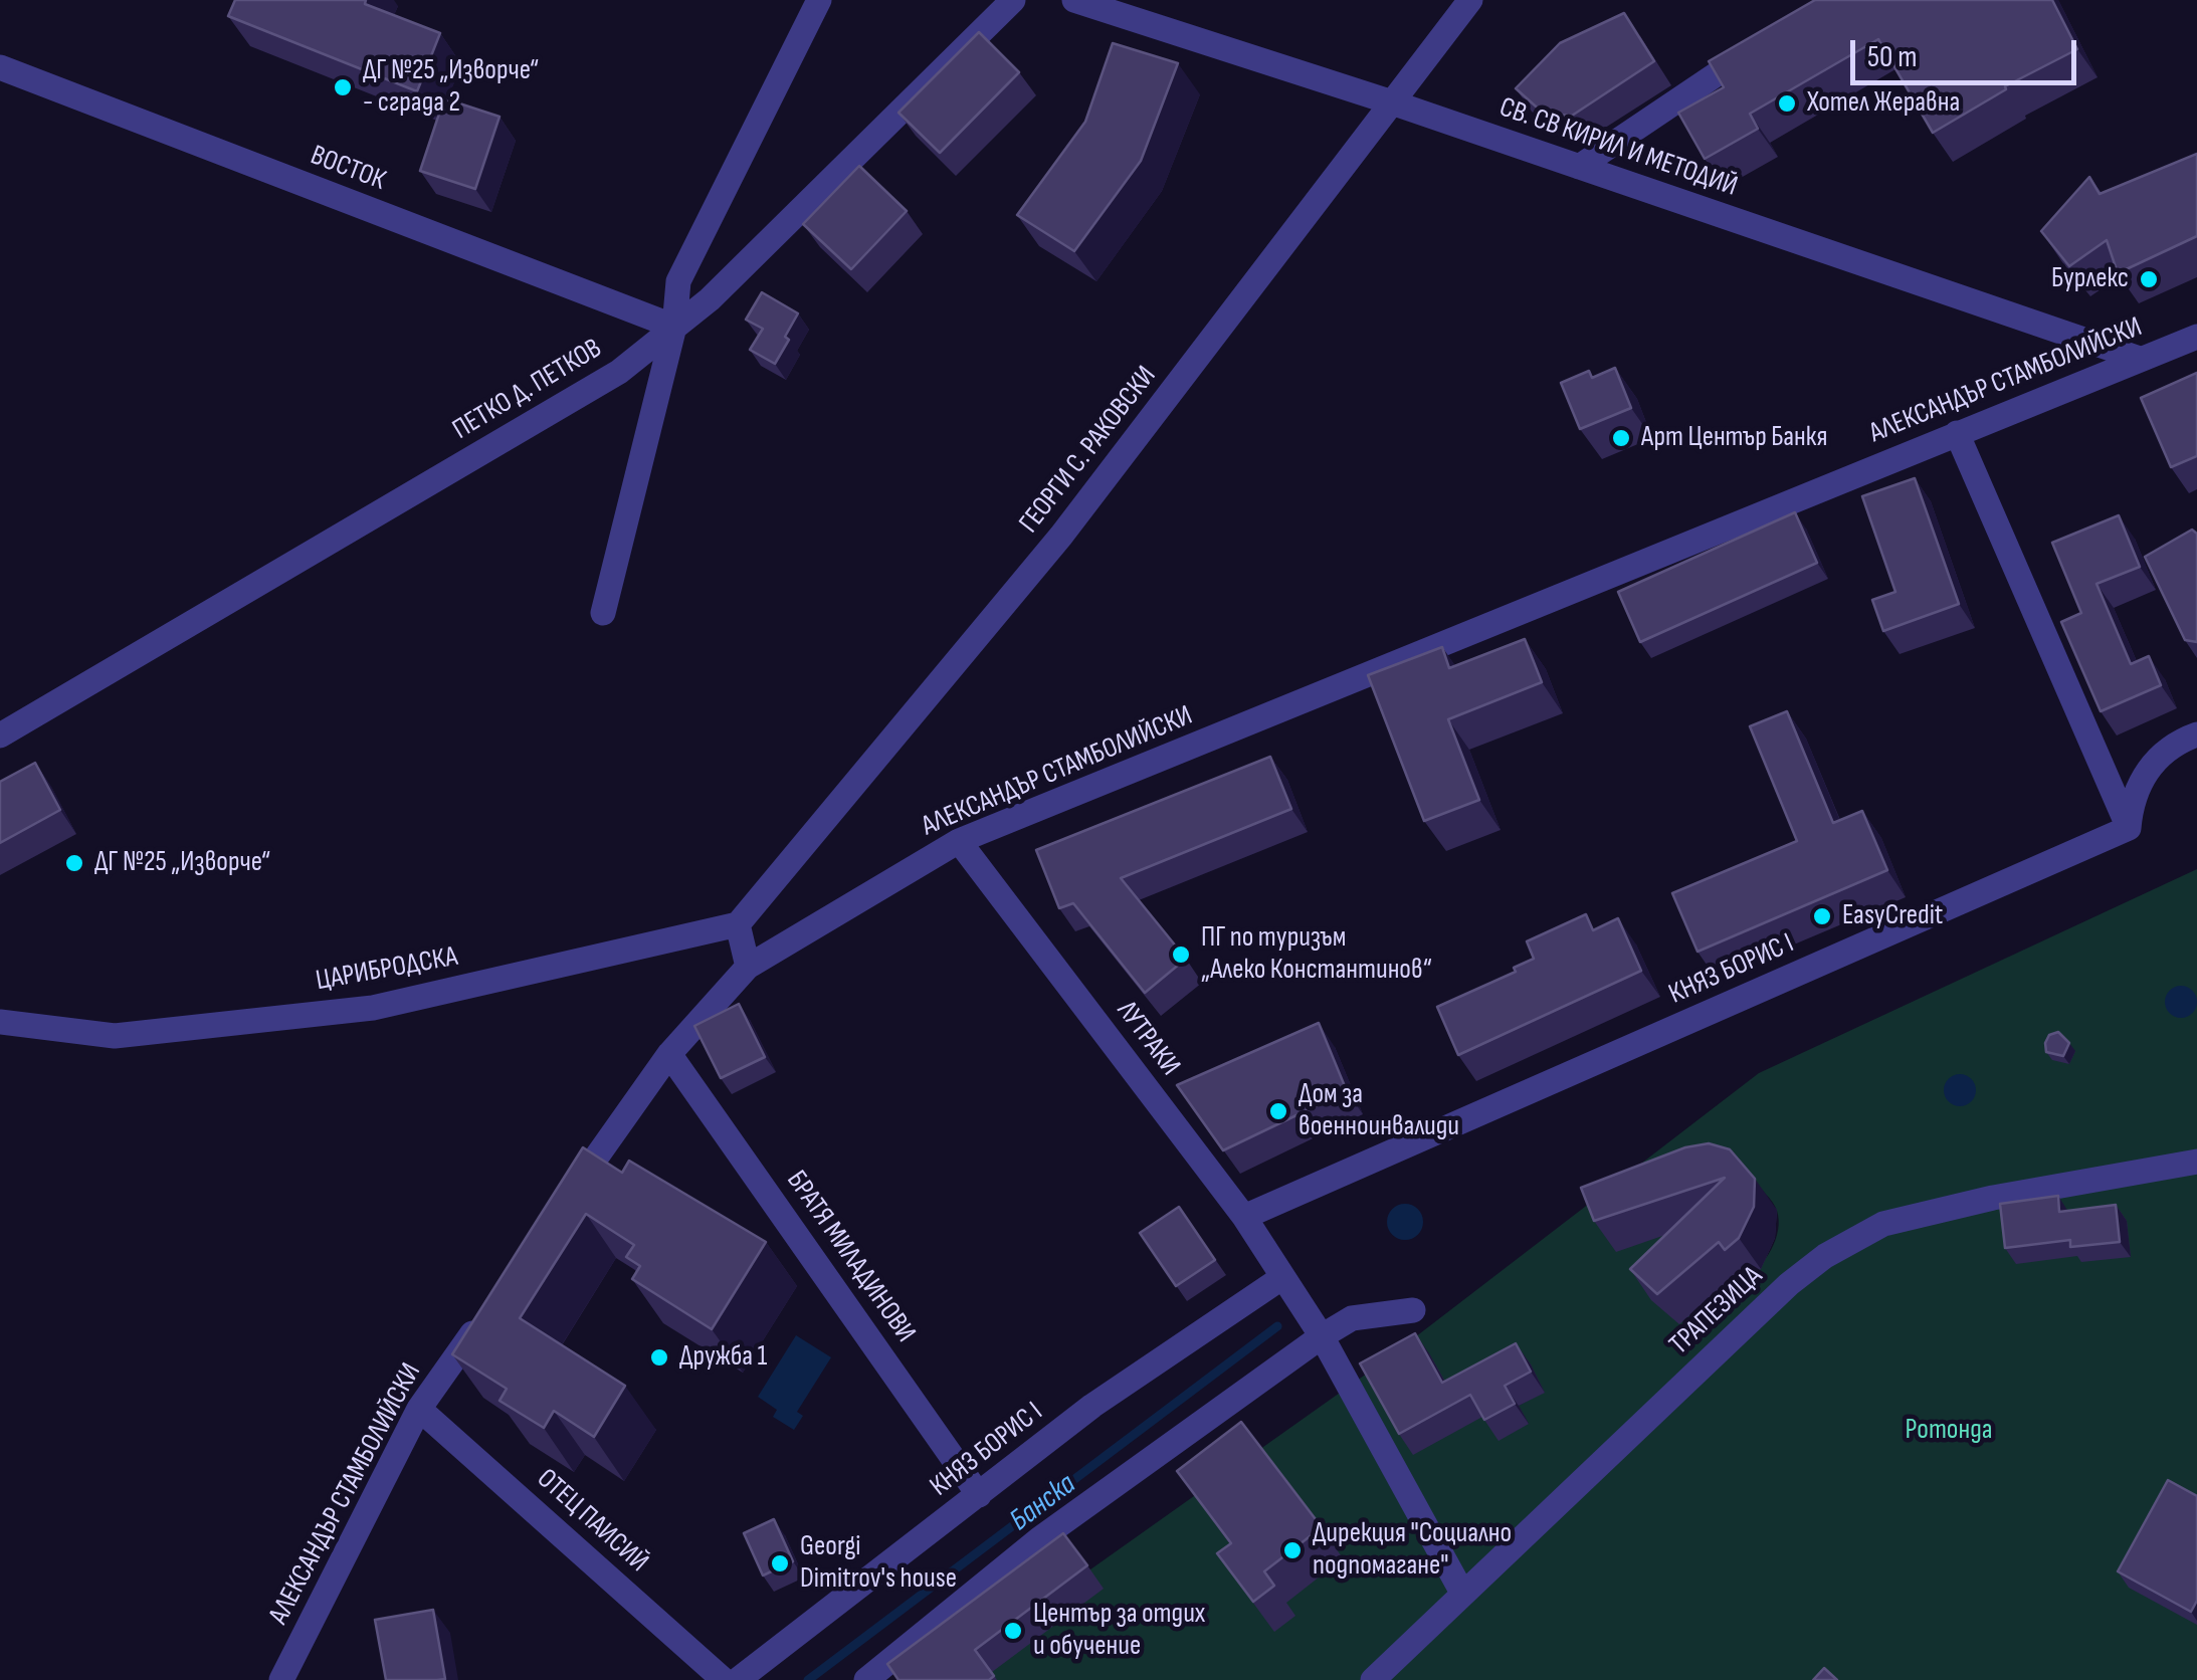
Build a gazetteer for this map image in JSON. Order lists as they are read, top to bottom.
{
  "streets": {
    "street": [
      "СВ. СВ КИРИЛ И МЕТОДИЙ",
      "ВОСТОК",
      "АЛЕКСАНДЪР СТАМБОЛИЙСКИ",
      "ПЕТКО Д. ПЕТКОВ",
      "ГЕОРГИ С. РАКОВСКИ",
      "ЦАРИБРОДСКА",
      "КНЯЗ БОРИС I",
      "ЛУТРАКИ",
      "БРАТЯ МИЛАДИНОВИ",
      "ТРАПЕЗИЦА",
      "ОТЕЦ ПАИСИЙ"
    ]
  },
  "crossings": [
    ["СВ. СВ КИРИЛ И МЕТОДИЙ", "АЛЕКСАНДЪР СТАМБОЛИЙСКИ"],
    ["СВ. СВ КИРИЛ И МЕТОДИЙ", "ГЕОРГИ С. РАКОВСКИ"],
    ["ВОСТОК", "ПЕТКО Д. ПЕТКОВ"],
    ["АЛЕКСАНДЪР СТАМБОЛИЙСКИ", "ЛУТРАКИ"],
    ["АЛЕКСАНДЪР СТАМБОЛИЙСКИ", "БРАТЯ МИЛАДИНОВИ"],
    ["АЛЕКСАНДЪР СТАМБОЛИЙСКИ", "ОТЕЦ ПАИСИЙ"],
    ["ГЕОРГИ С. РАКОВСКИ", "ЦАРИБРОДСКА"],
    ["КНЯЗ БОРИС I", "ЛУТРАКИ"],
    ["КНЯЗ БОРИС I", "БРАТЯ МИЛАДИНОВИ"],
    ["ЛУТРАКИ", "ТРАПЕЗИЦА"]
  ],
  "water": ["Банска"],
  "parks": ["Ротонда"],
  "places": [
    "ДГ №25 „Изворче“ - сграда 2",
    "Хотел Жеравна",
    "Бурлекс",
    "Арт Център Банкя",
    "ДГ №25 „Изворче“",
    "EasyCredit",
    "ПГ по туризъм „Алеко Константинов“",
    "Дом за военноинвалиди",
    "Дружба 1",
    "Дирекция \"Социално подпомагане\"",
    "Georgi Dimitrov's house",
    "Център за отдих и обучение"
  ],
  "scale_bar": "50 m"
}
